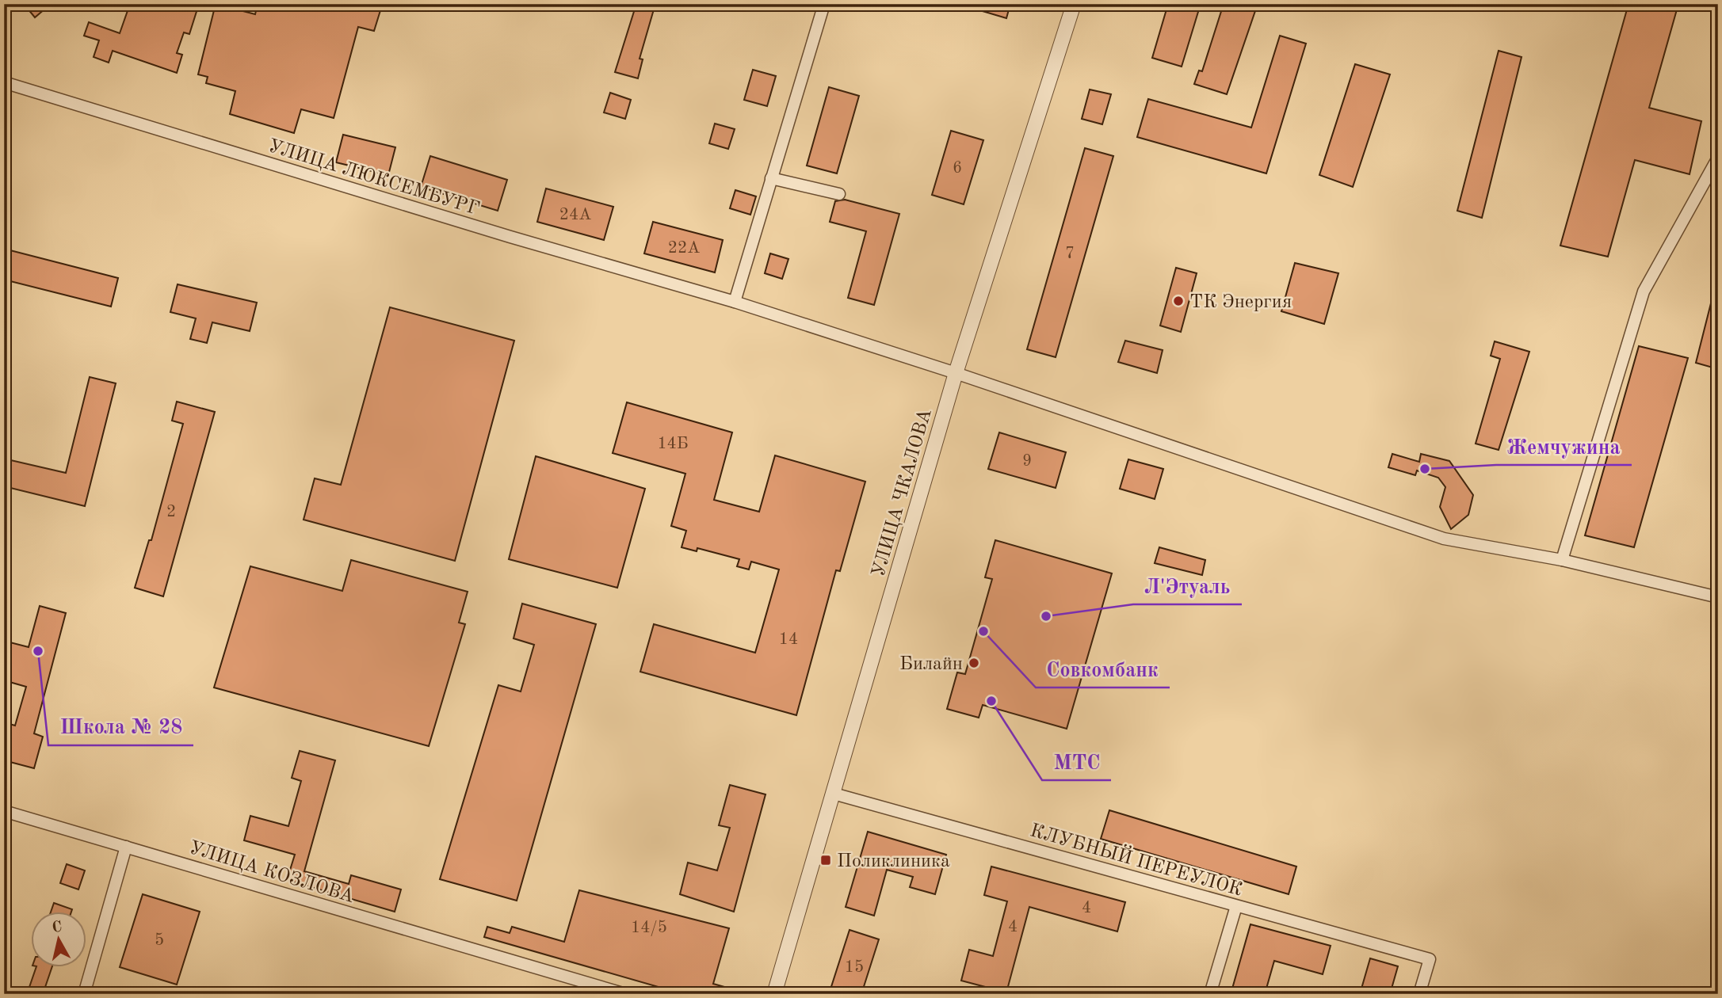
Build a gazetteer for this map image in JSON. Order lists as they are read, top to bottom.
{
  "streets": {
    "street": [
      "УЛИЦА ЛЮКСЕМБУРГ",
      "УЛИЦА ЧКАЛОВА",
      "КЛУБНЫЙ ПЕРЕУЛОК",
      "УЛИЦА КОЗЛОВА"
    ]
  },
  "crossings": [
    ["УЛИЦА ЛЮКСЕМБУРГ", "УЛИЦА ЧКАЛОВА"],
    ["УЛИЦА ЧКАЛОВА", "КЛУБНЫЙ ПЕРЕУЛОК"]
  ],
  "places": {
    "other": [
      "ТК Энергия",
      "Жемчужина",
      "Л'Этуаль",
      "Совкомбанк",
      "Школа № 28",
      "Билайн",
      "МТС"
    ],
    "transit": ["Поликлиника"]
  },
  "house_numbers": [
    "6",
    "24А",
    "22А",
    "7",
    "14Б",
    "9",
    "2",
    "14",
    "4",
    "4",
    "14/5",
    "5",
    "15"
  ],
  "north": "top"
}
